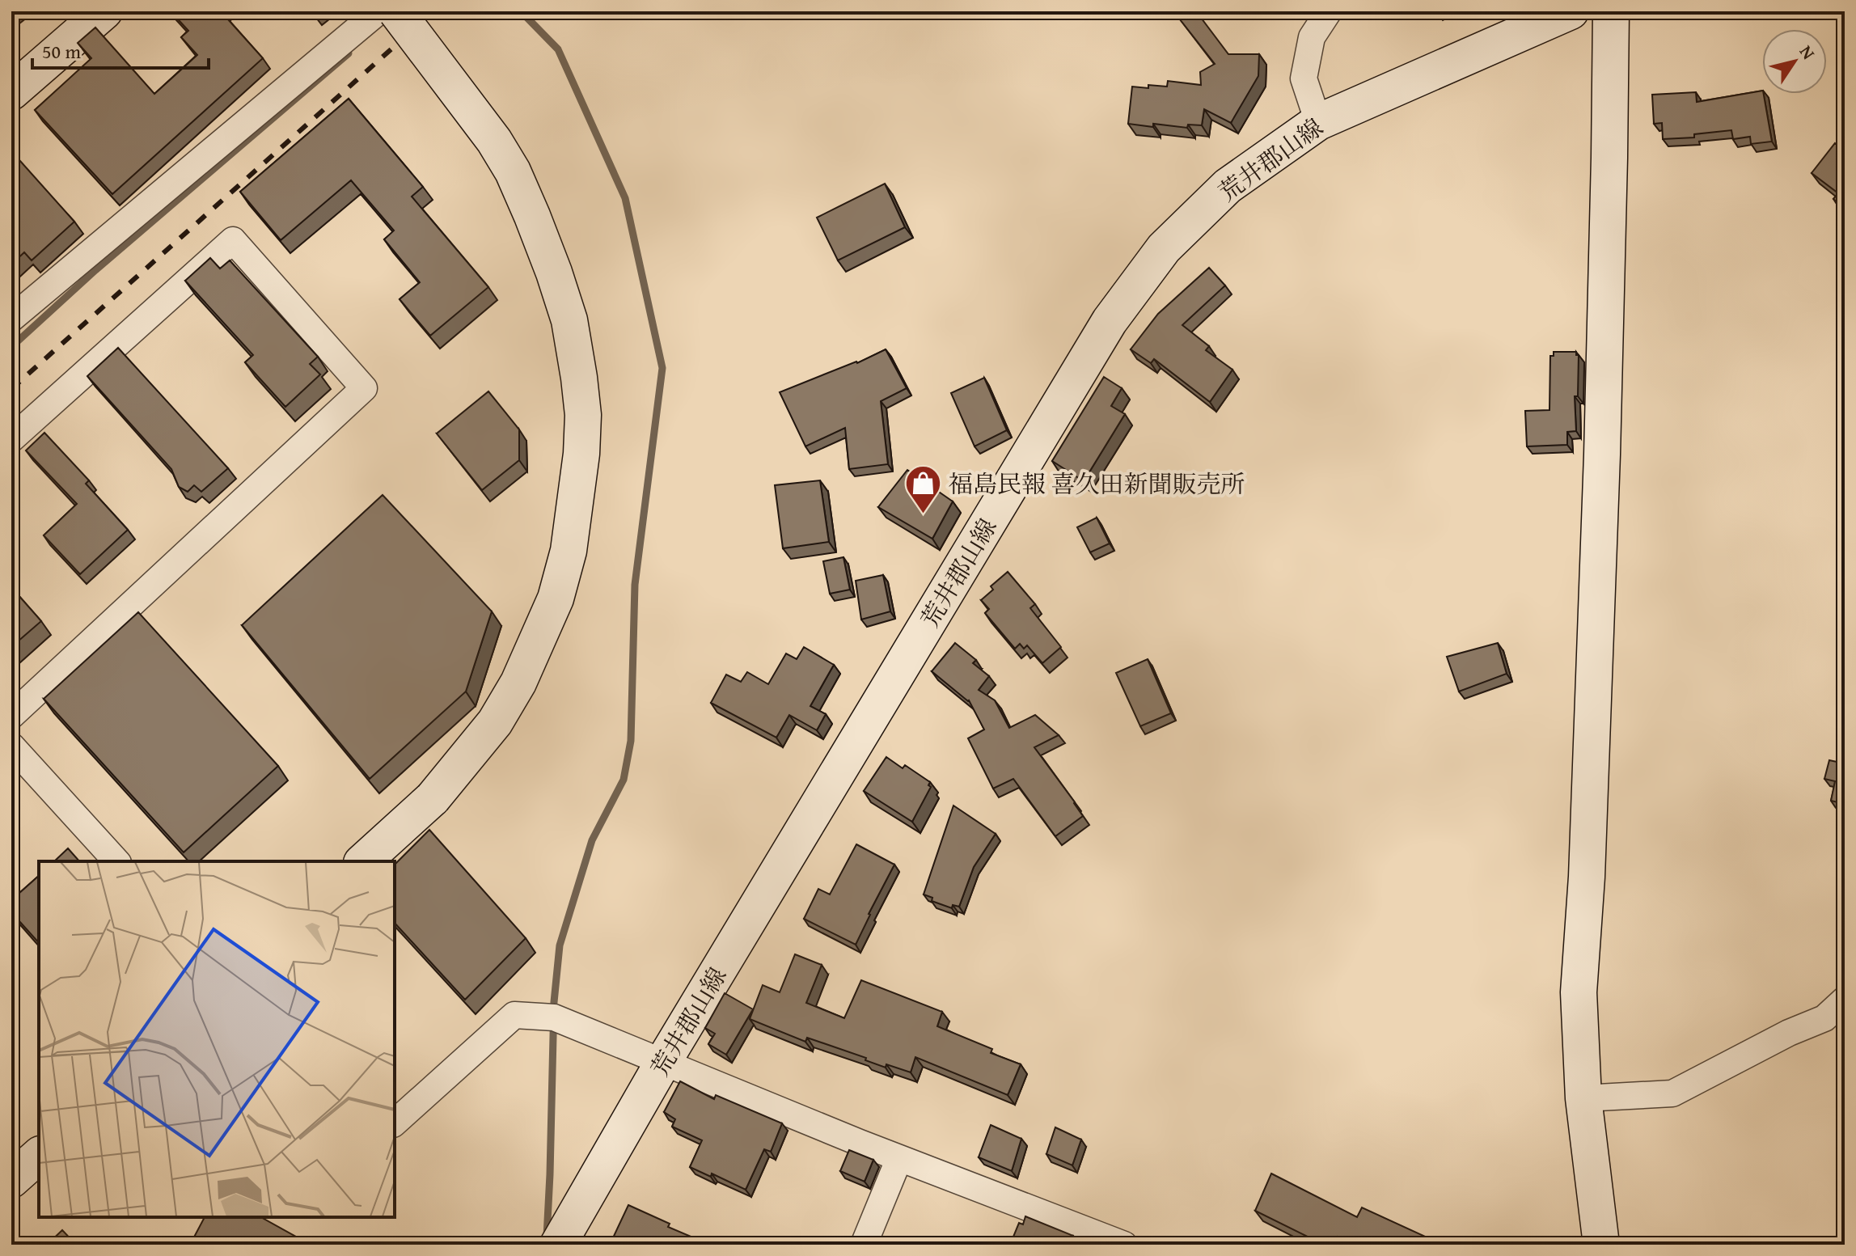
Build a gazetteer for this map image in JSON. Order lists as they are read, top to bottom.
{
  "streets": {
    "street": ["荒井郡山線"]
  },
  "places": {
    "shop": ["福島民報 喜久田新聞販売所"]
  },
  "scale_bar": "50 m",
  "north": "top right"
}
